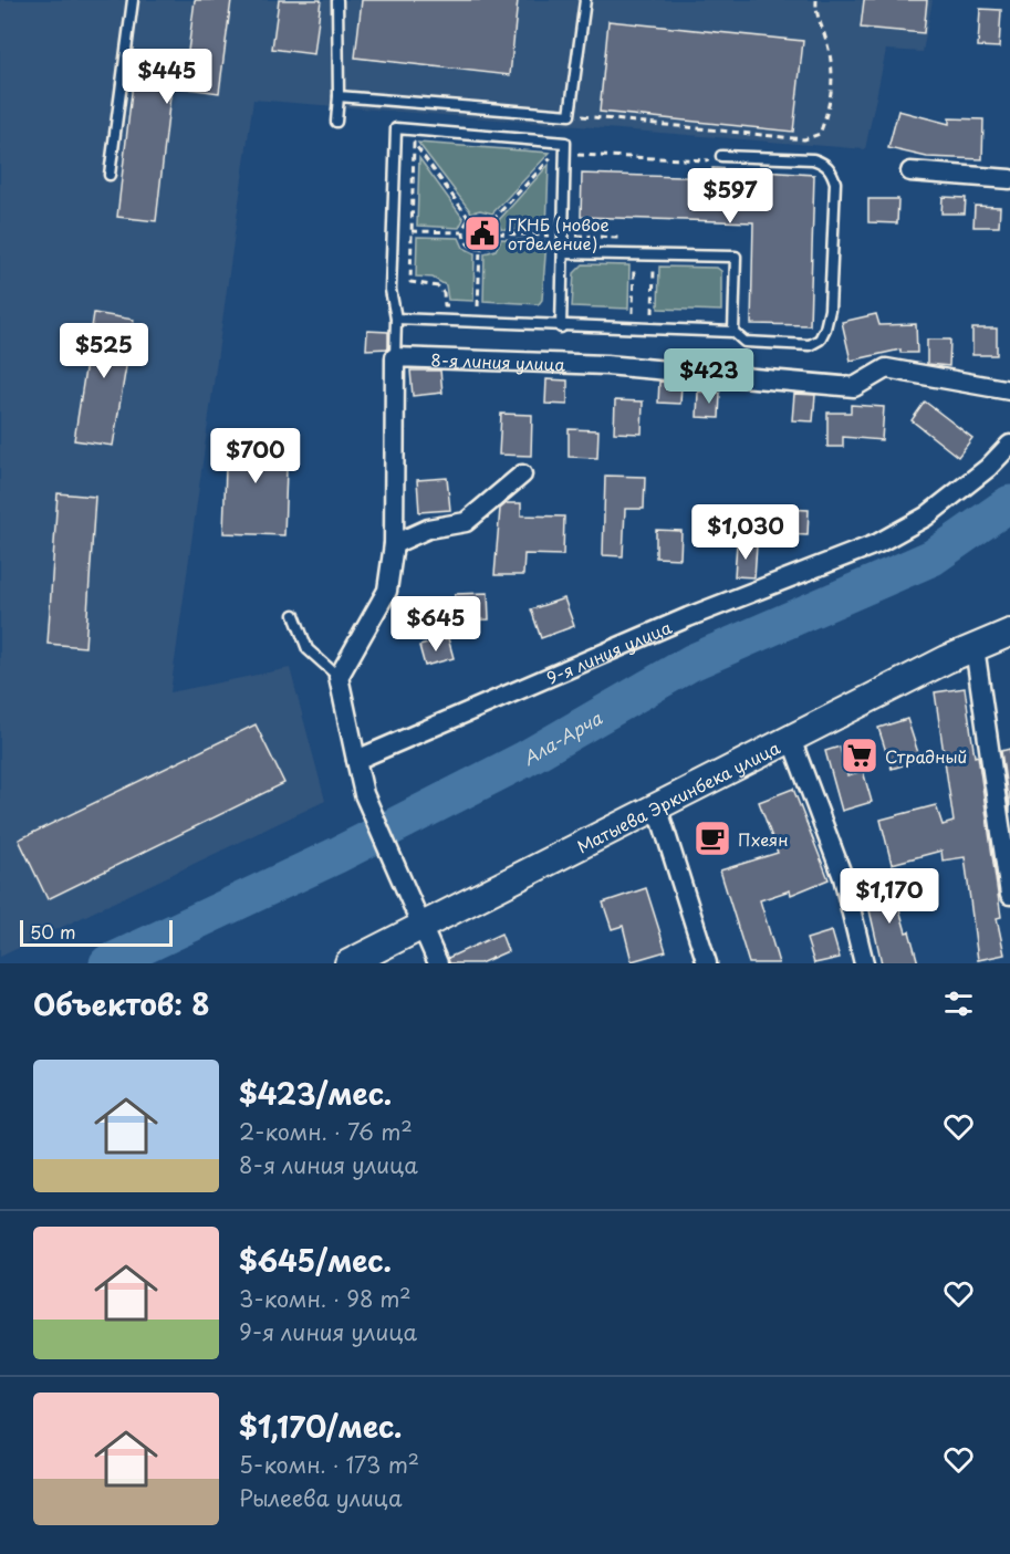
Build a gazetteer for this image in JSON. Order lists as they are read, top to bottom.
{
  "streets": {
    "main road": ["Матыева Эркинбека улица"],
    "street": ["8-я линия улица", "9-я линия улица"]
  },
  "water": ["Ала-Арча"],
  "places": {
    "public building": ["ГКНБ (новое отделение)"],
    "supermarket": ["Страдный"],
    "cafe": ["Пхеян"]
  },
  "scale_bar": "50 m",
  "page": {
    "price": [
      "$445",
      "$597",
      "$525",
      "$423",
      "$700",
      "$1,030",
      "$645",
      "$1,170"
    ],
    "scale": "50 m",
    "heading": "Объектов: 8",
    "list": [
      {
        "name": "$423/мес.",
        "note": "2-комн. · 76 m² · 8-я линия улица"
      },
      {
        "name": "$645/мес.",
        "note": "3-комн. · 98 m² · 9-я линия улица"
      },
      {
        "name": "$1,170/мес.",
        "note": "5-комн. · 173 m² · Рылеева улица"
      }
    ]
  }
}
